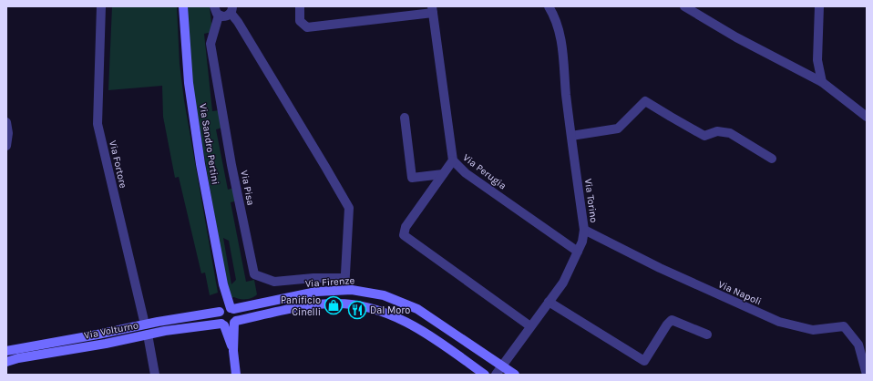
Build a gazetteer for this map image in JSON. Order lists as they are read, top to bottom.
{
  "streets": {
    "street": [
      "Via Sandro Pertini",
      "Via Fortore",
      "Via Perugia",
      "Via Pisa",
      "Via Torino",
      "Via Firenze",
      "Via Napoli",
      "Via Volturno"
    ]
  },
  "crossings": [
    ["Via Sandro Pertini", "Via Firenze"],
    ["Via Sandro Pertini", "Via Volturno"],
    ["Via Fortore", "Via Volturno"],
    ["Via Perugia", "Via Torino"],
    ["Via Torino", "Via Firenze"],
    ["Via Torino", "Via Napoli"],
    ["Via Firenze", "Via Volturno"]
  ],
  "places": {
    "shop": ["Panificio Cinelli"],
    "restaurant": ["Dal Moro"]
  }
}
